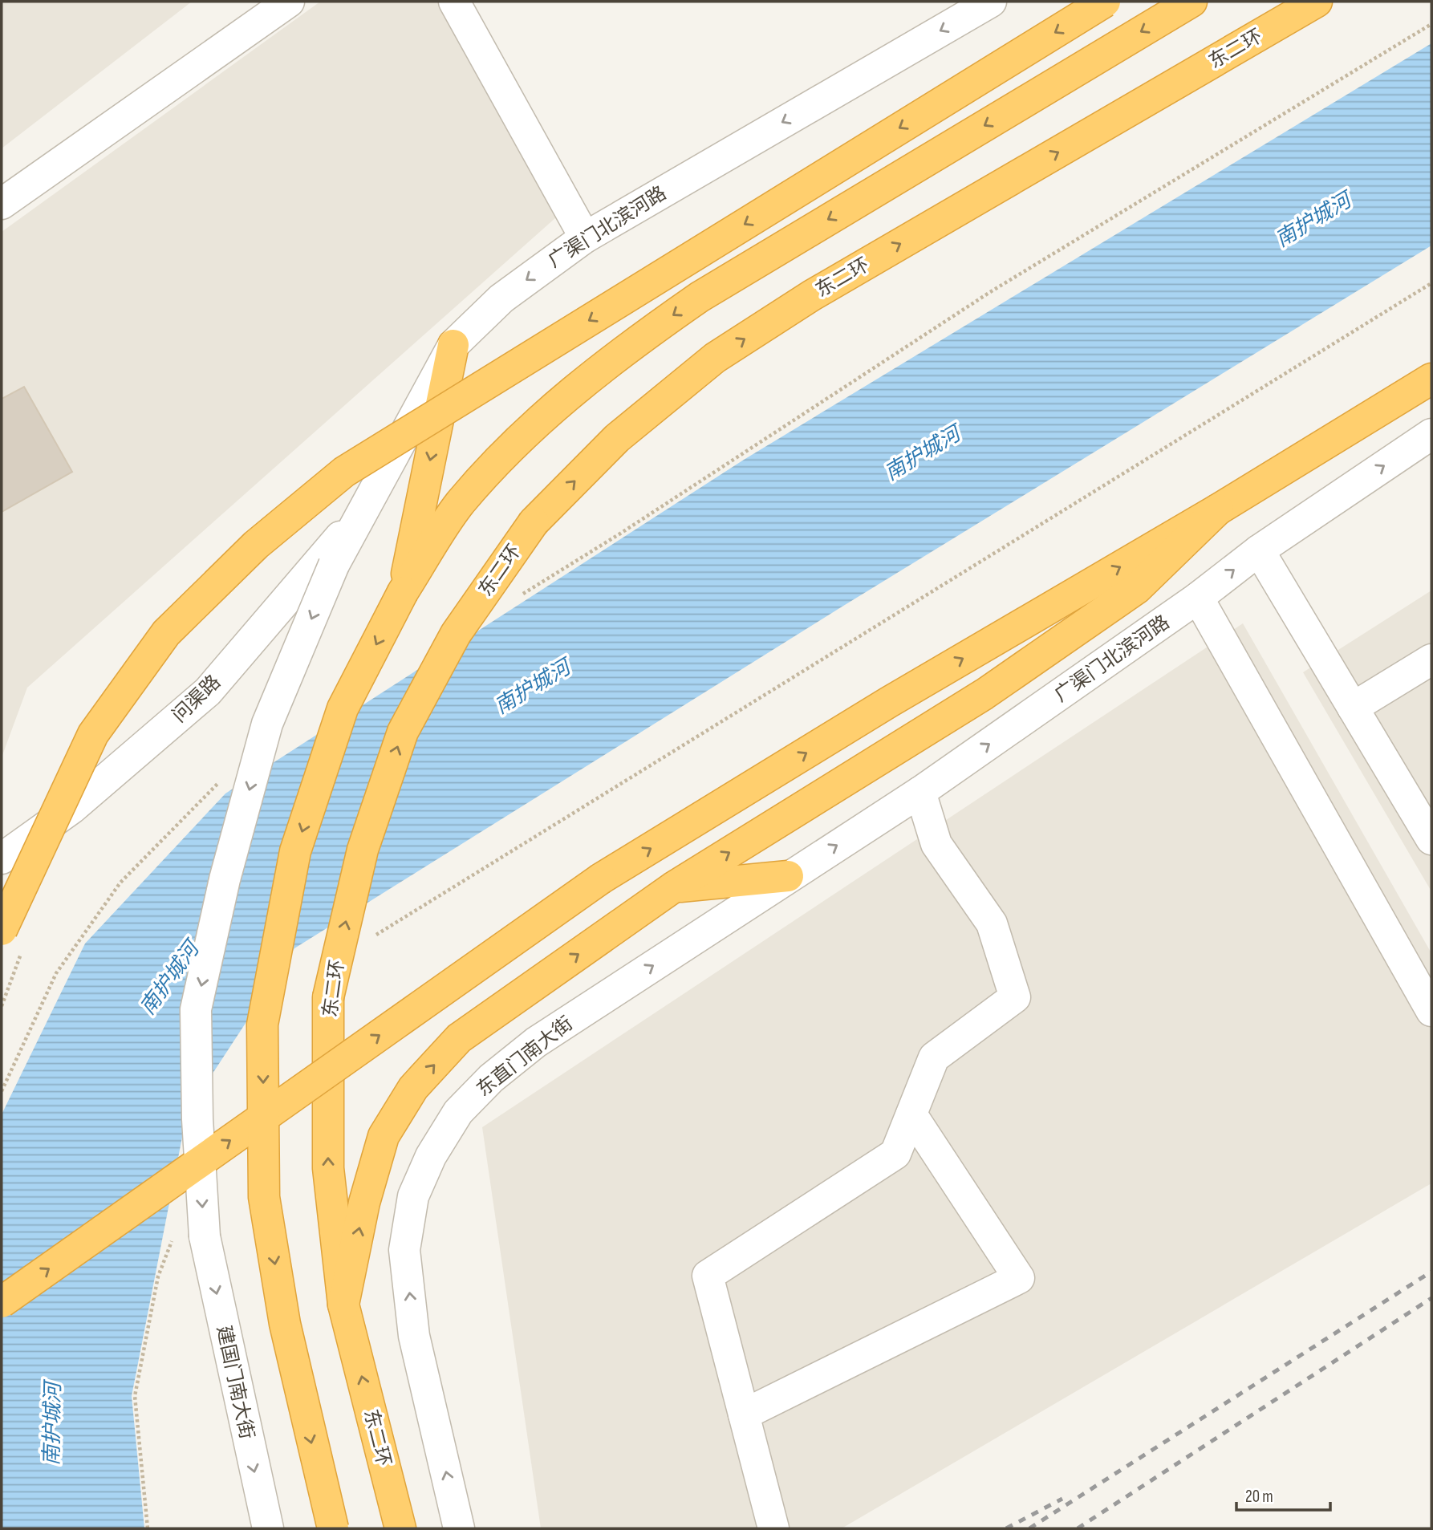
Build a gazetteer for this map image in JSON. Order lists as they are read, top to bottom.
{
  "streets": {
    "highway": ["东二环"],
    "street": [
      "广渠门北滨河路",
      "问渠路",
      "东直门南大街",
      "建国门南大街"
    ]
  },
  "crossings": [
    ["广渠门北滨河路", "问渠路"],
    ["广渠门北滨河路", "东直门南大街"],
    ["广渠门北滨河路", "建国门南大街"]
  ],
  "one_way": ["东直门南大街", "建国门南大街"],
  "water": ["南护城河"],
  "scale_bar": "20 m"
}
